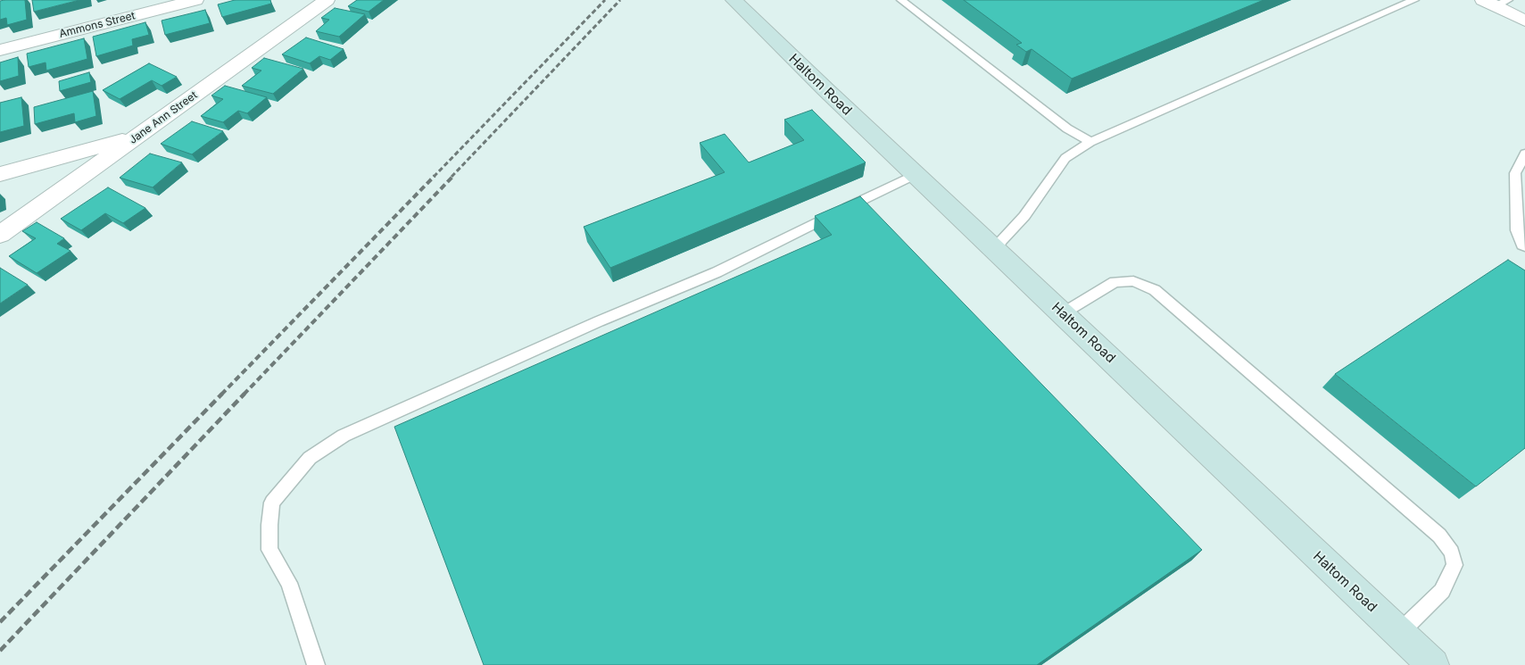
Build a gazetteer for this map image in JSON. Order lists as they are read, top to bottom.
{
  "streets": {
    "main road": ["Haltom Road"],
    "street": ["Ammons Street", "Jane Ann Street"]
  }
}
